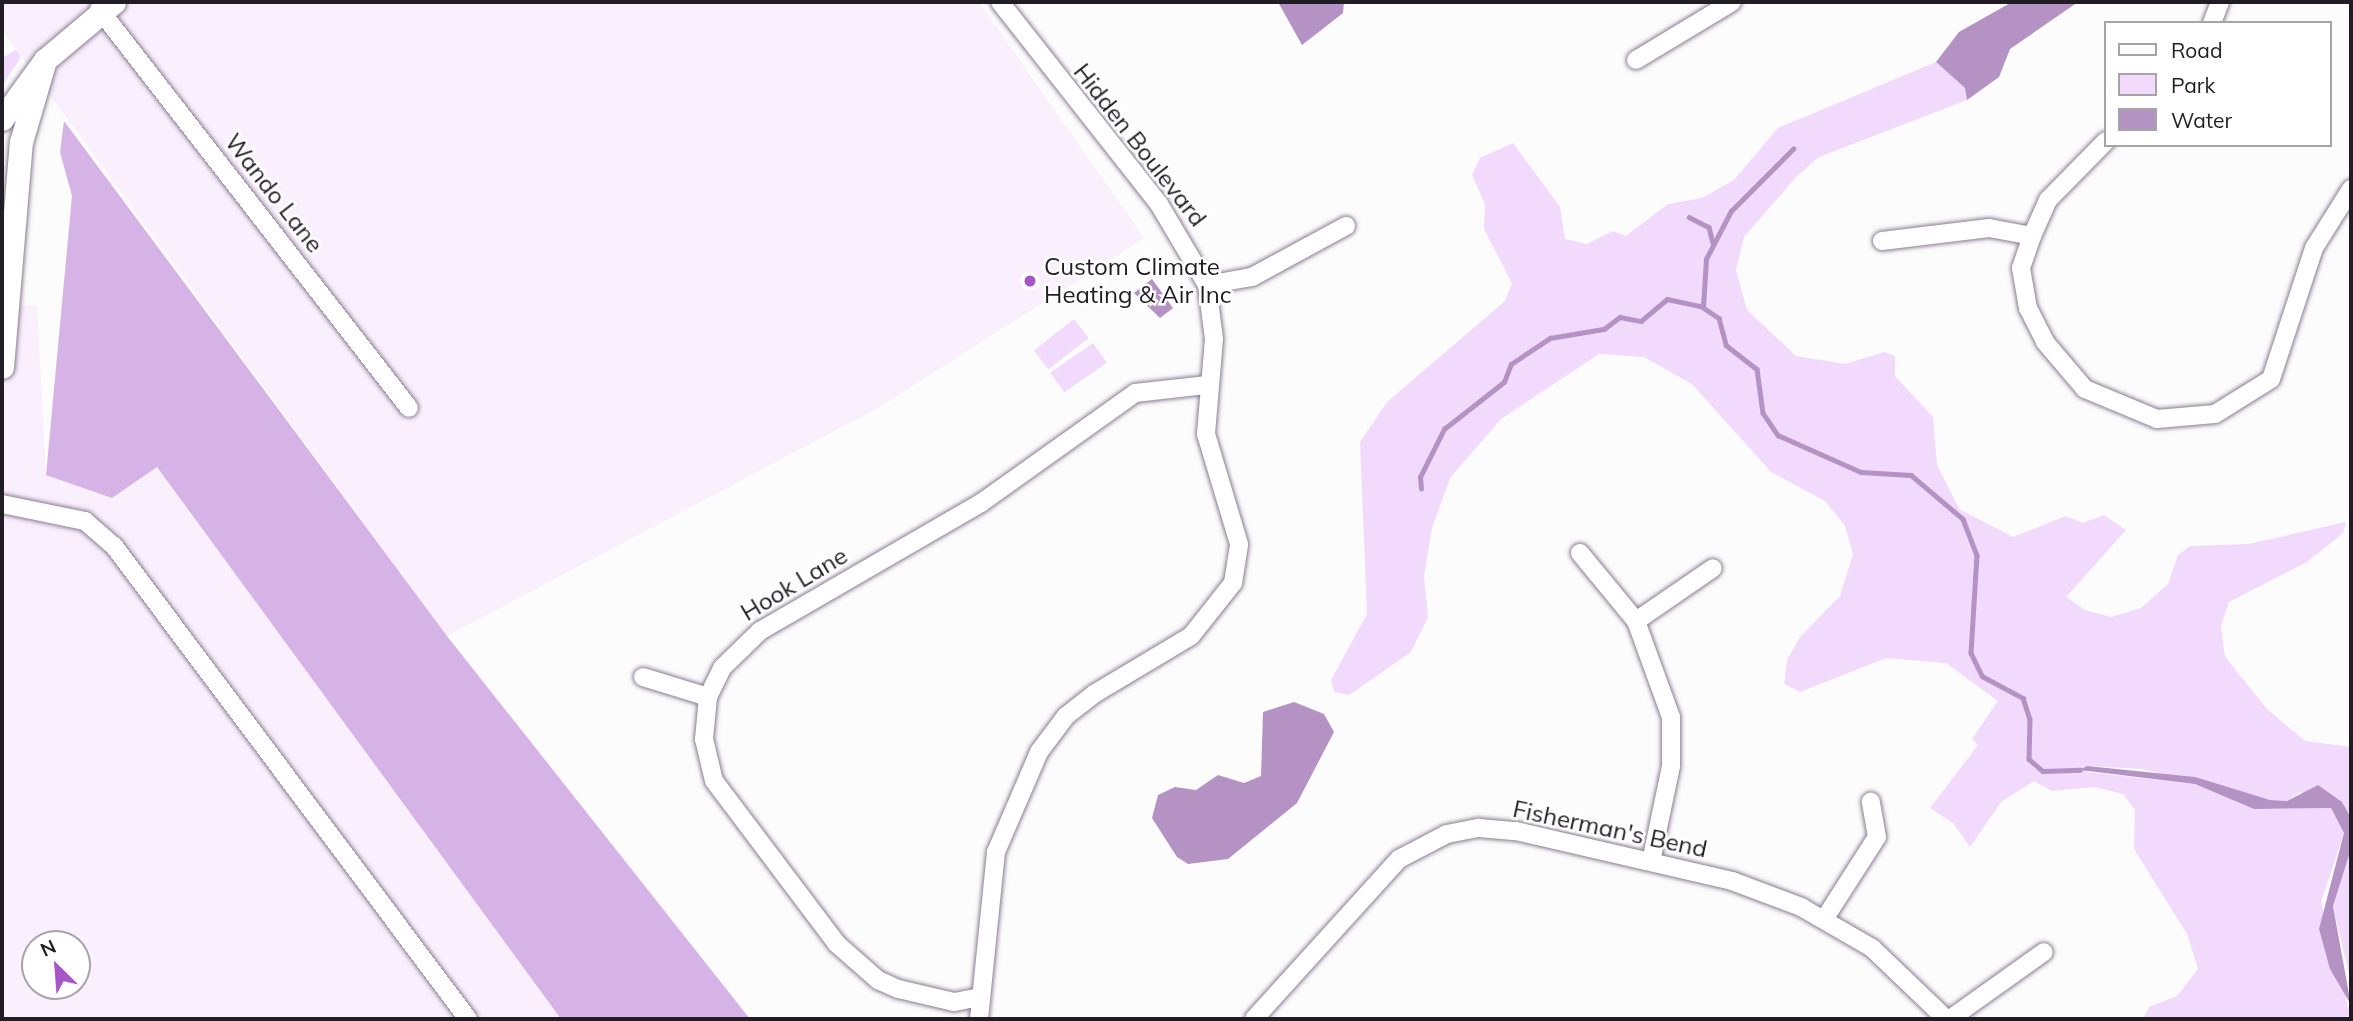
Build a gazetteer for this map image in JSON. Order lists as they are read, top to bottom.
{
  "streets": {
    "street": [
      "Hidden Boulevard",
      "Wando Lane",
      "Hook Lane",
      "Fisherman's Bend"
    ]
  },
  "crossings": [
    ["Hidden Boulevard", "Hook Lane"]
  ],
  "places": ["Custom Climate Heating & Air Inc"],
  "legend": ["Road", "Park", "Water"],
  "north": "top left"
}
